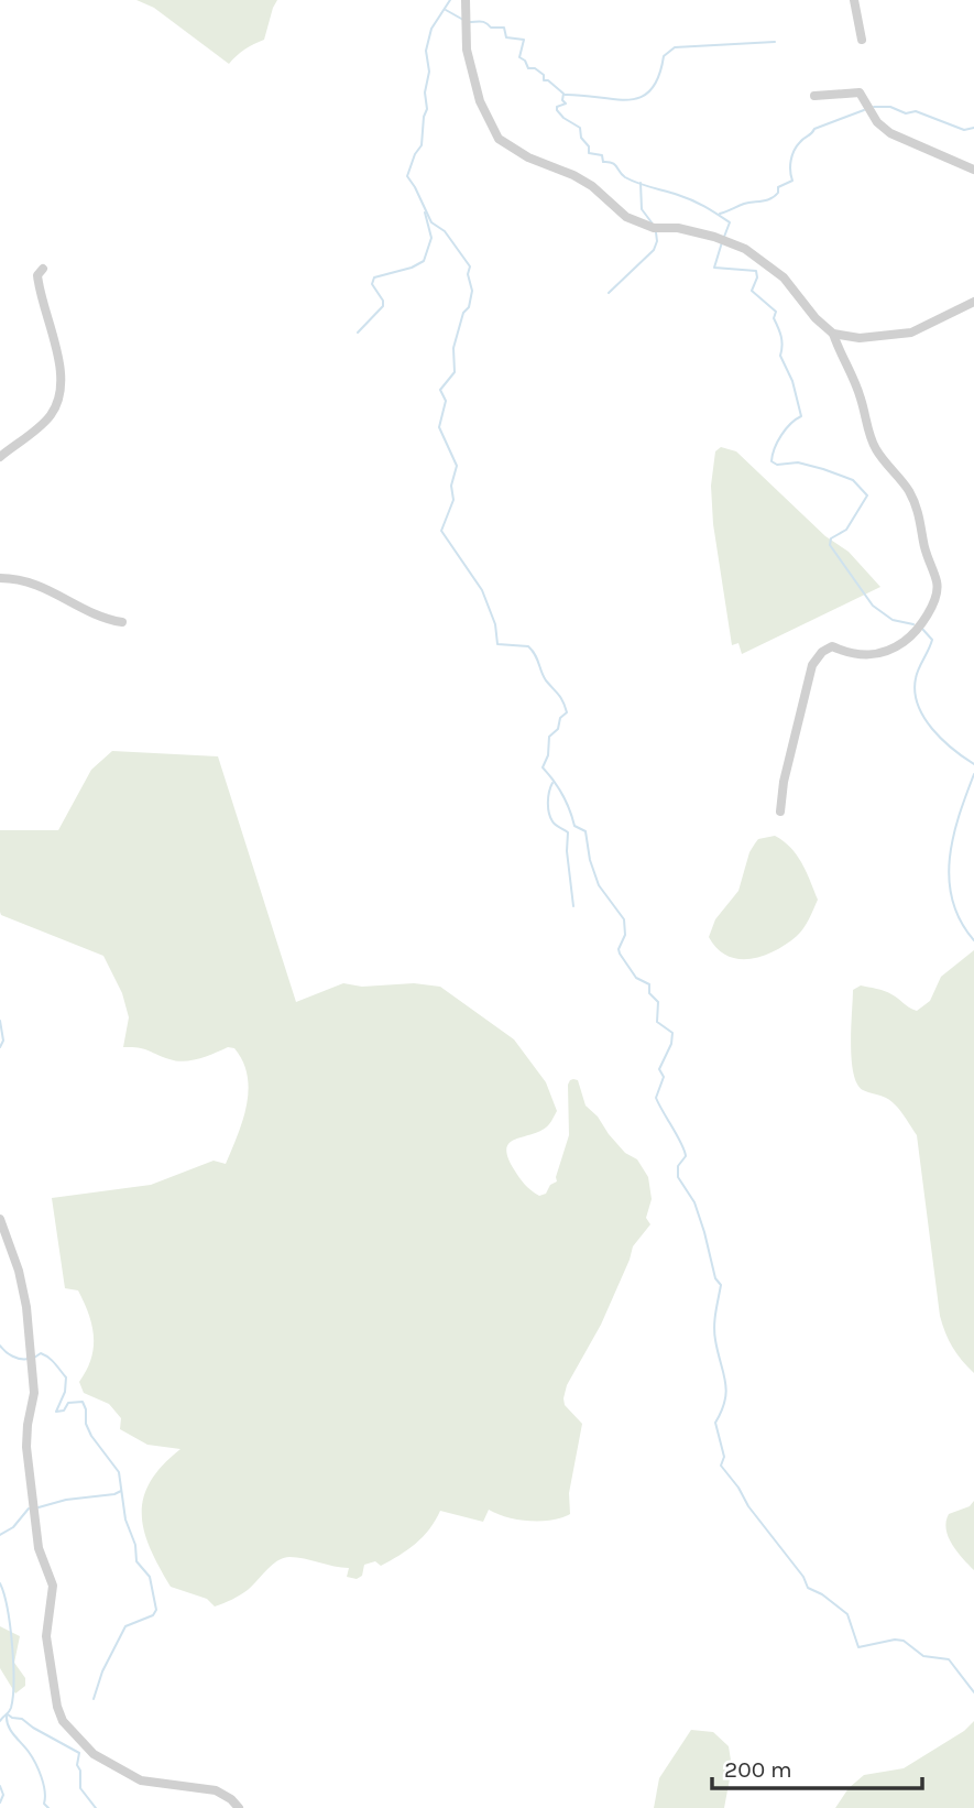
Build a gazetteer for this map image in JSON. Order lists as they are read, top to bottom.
{
  "scale_bar": "200 m"
}
